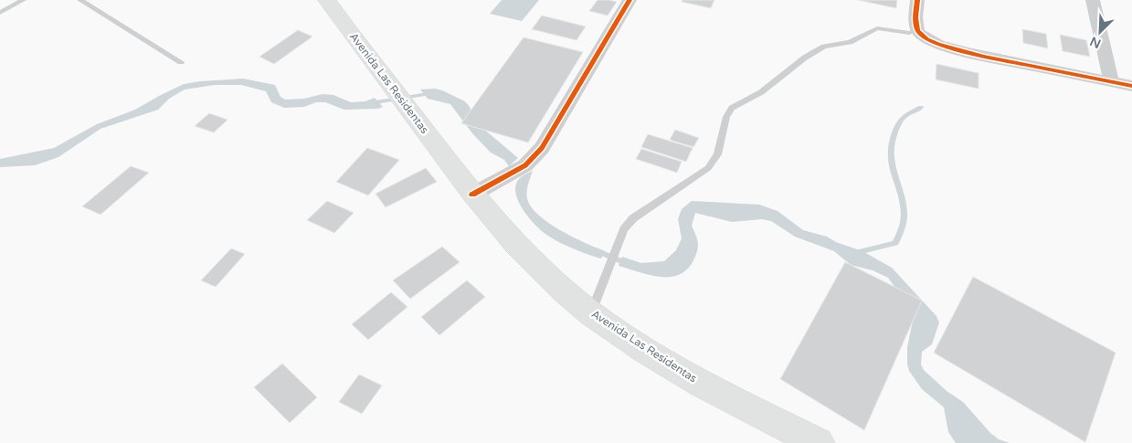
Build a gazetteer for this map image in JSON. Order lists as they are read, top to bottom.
{
  "streets": {
    "main road": ["Avenida Las Residentas"]
  },
  "north": "bottom left"
}
